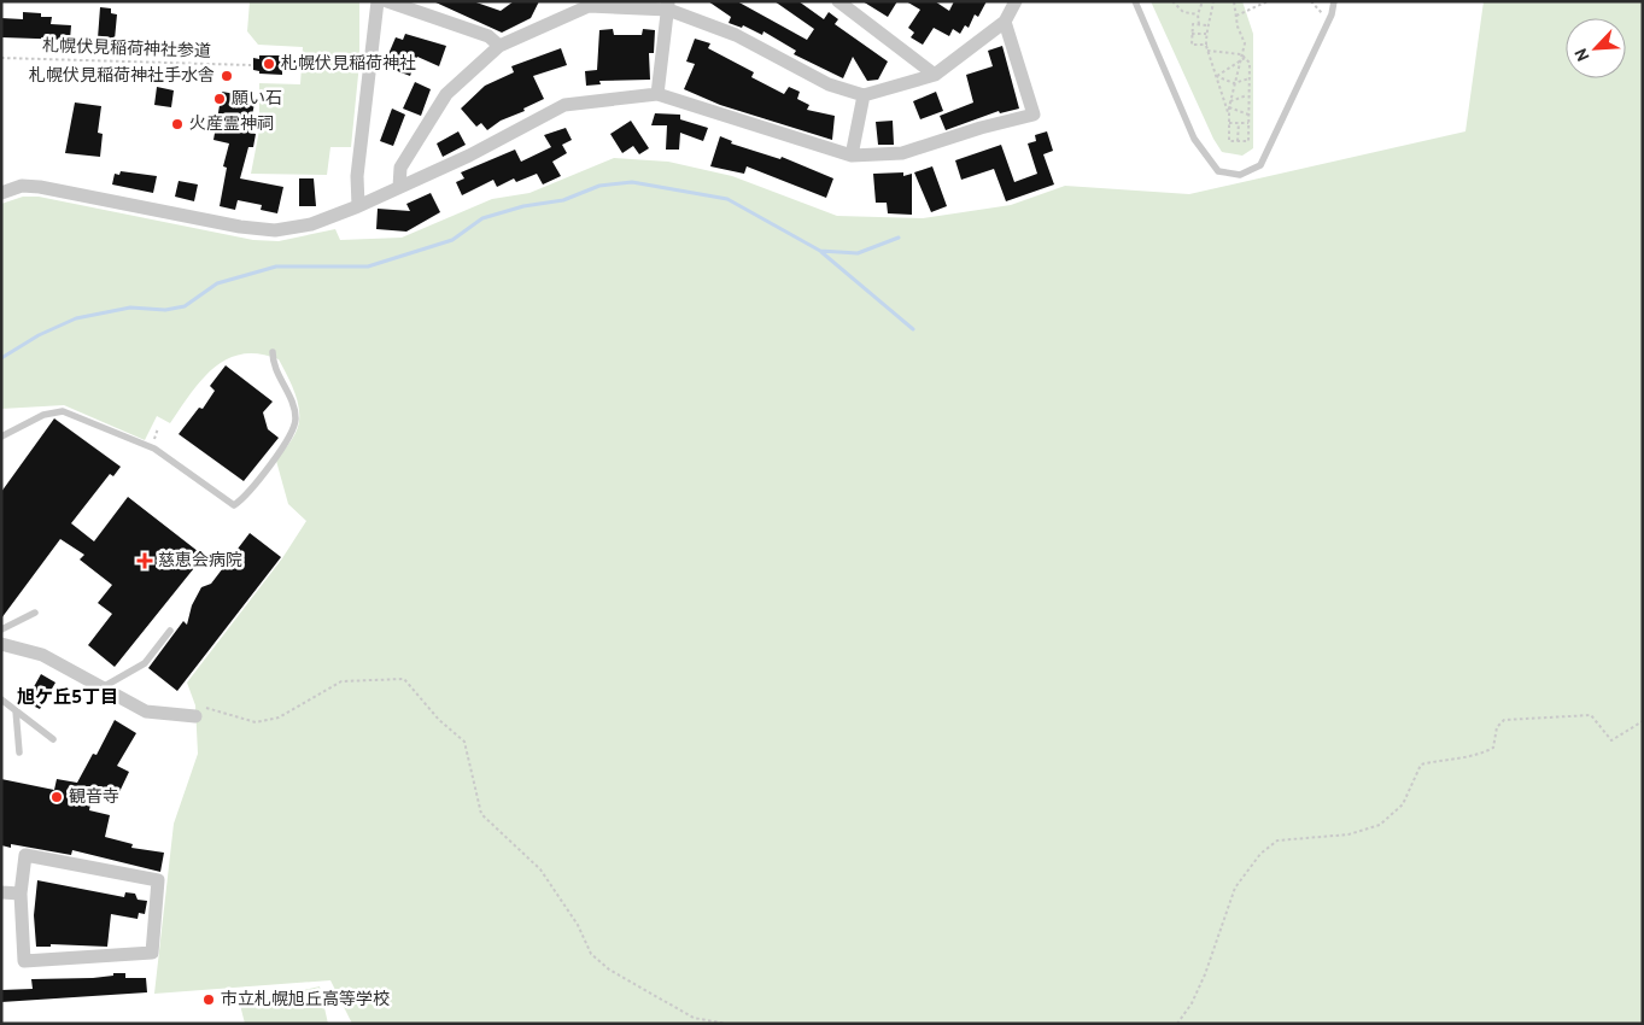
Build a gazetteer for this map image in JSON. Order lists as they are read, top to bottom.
{
  "streets": {
    "path": ["札幌伏見稲荷神社参道"]
  },
  "districts": ["旭ケ丘5丁目"],
  "places": {
    "other": [
      "札幌伏見稲荷神社",
      "札幌伏見稲荷神社手水舎",
      "願い石",
      "火産霊神祠",
      "観音寺",
      "市立札幌旭丘高等学校"
    ],
    "health": ["慈恵会病院"]
  },
  "north": "bottom left"
}
